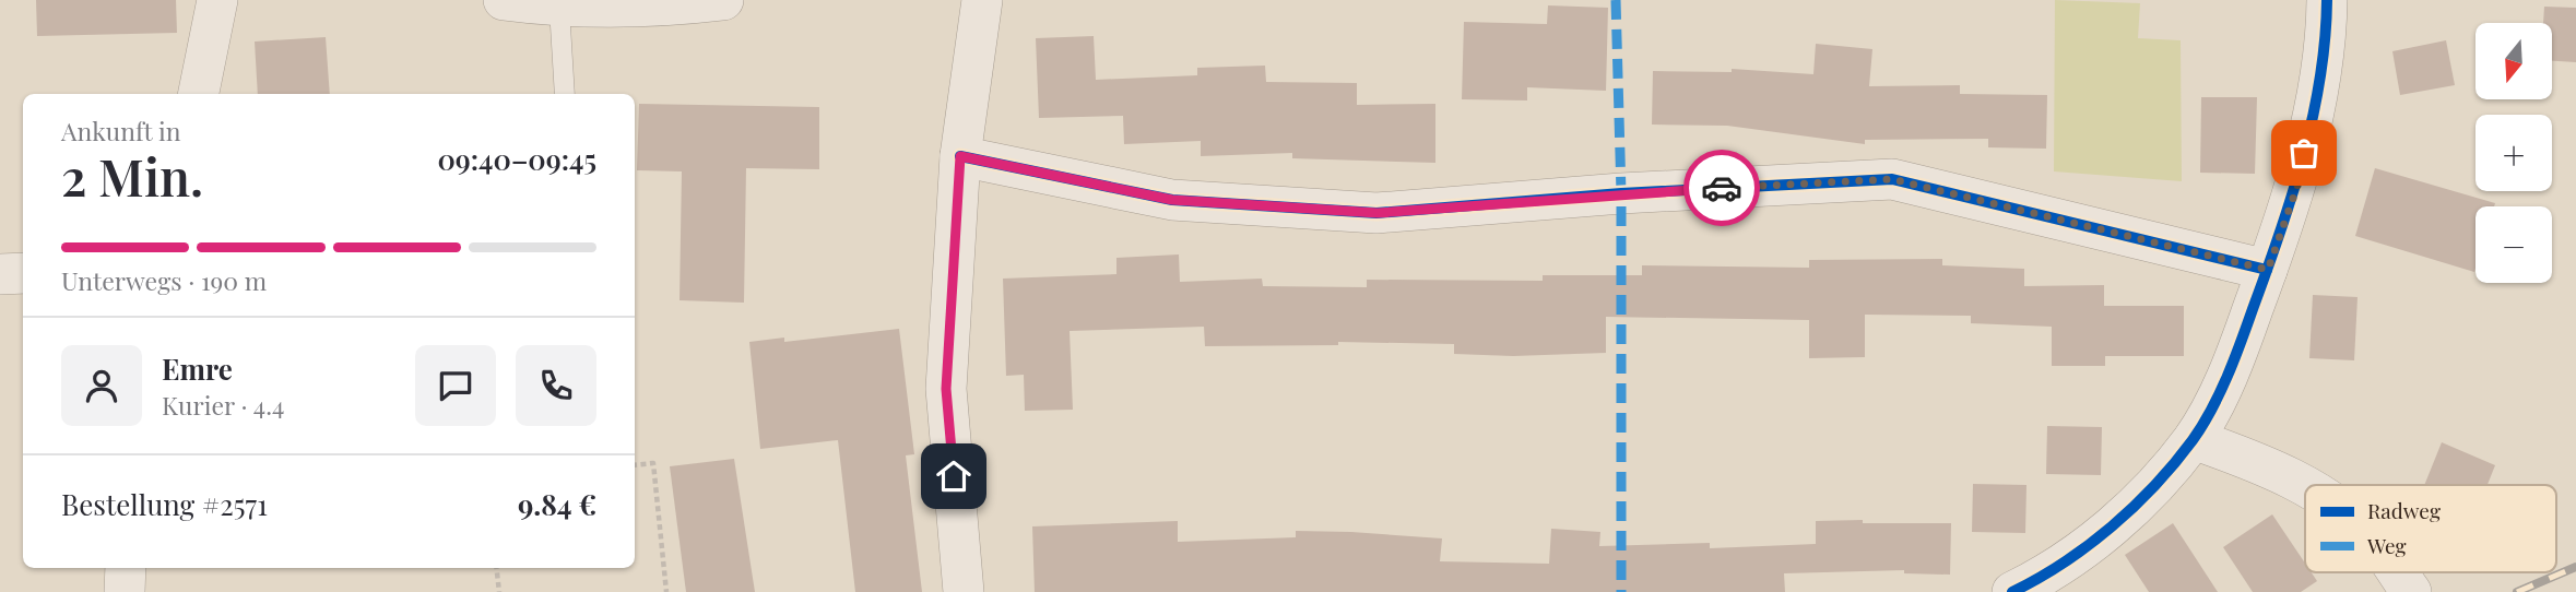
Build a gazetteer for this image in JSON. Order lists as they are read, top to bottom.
{
  "legend": ["Radweg", "Weg"],
  "north": "bottom",
  "page": {
    "map_buttons": ["+", "−"],
    "heading": ["2 Min.", "Ankunft in", "09:40–09:45"],
    "panel": [
      "Emre",
      "Kurier · 4.4",
      "Bestellung #2571",
      "9.84 €"
    ],
    "bar": "Unterwegs · 190 m"
  }
}
